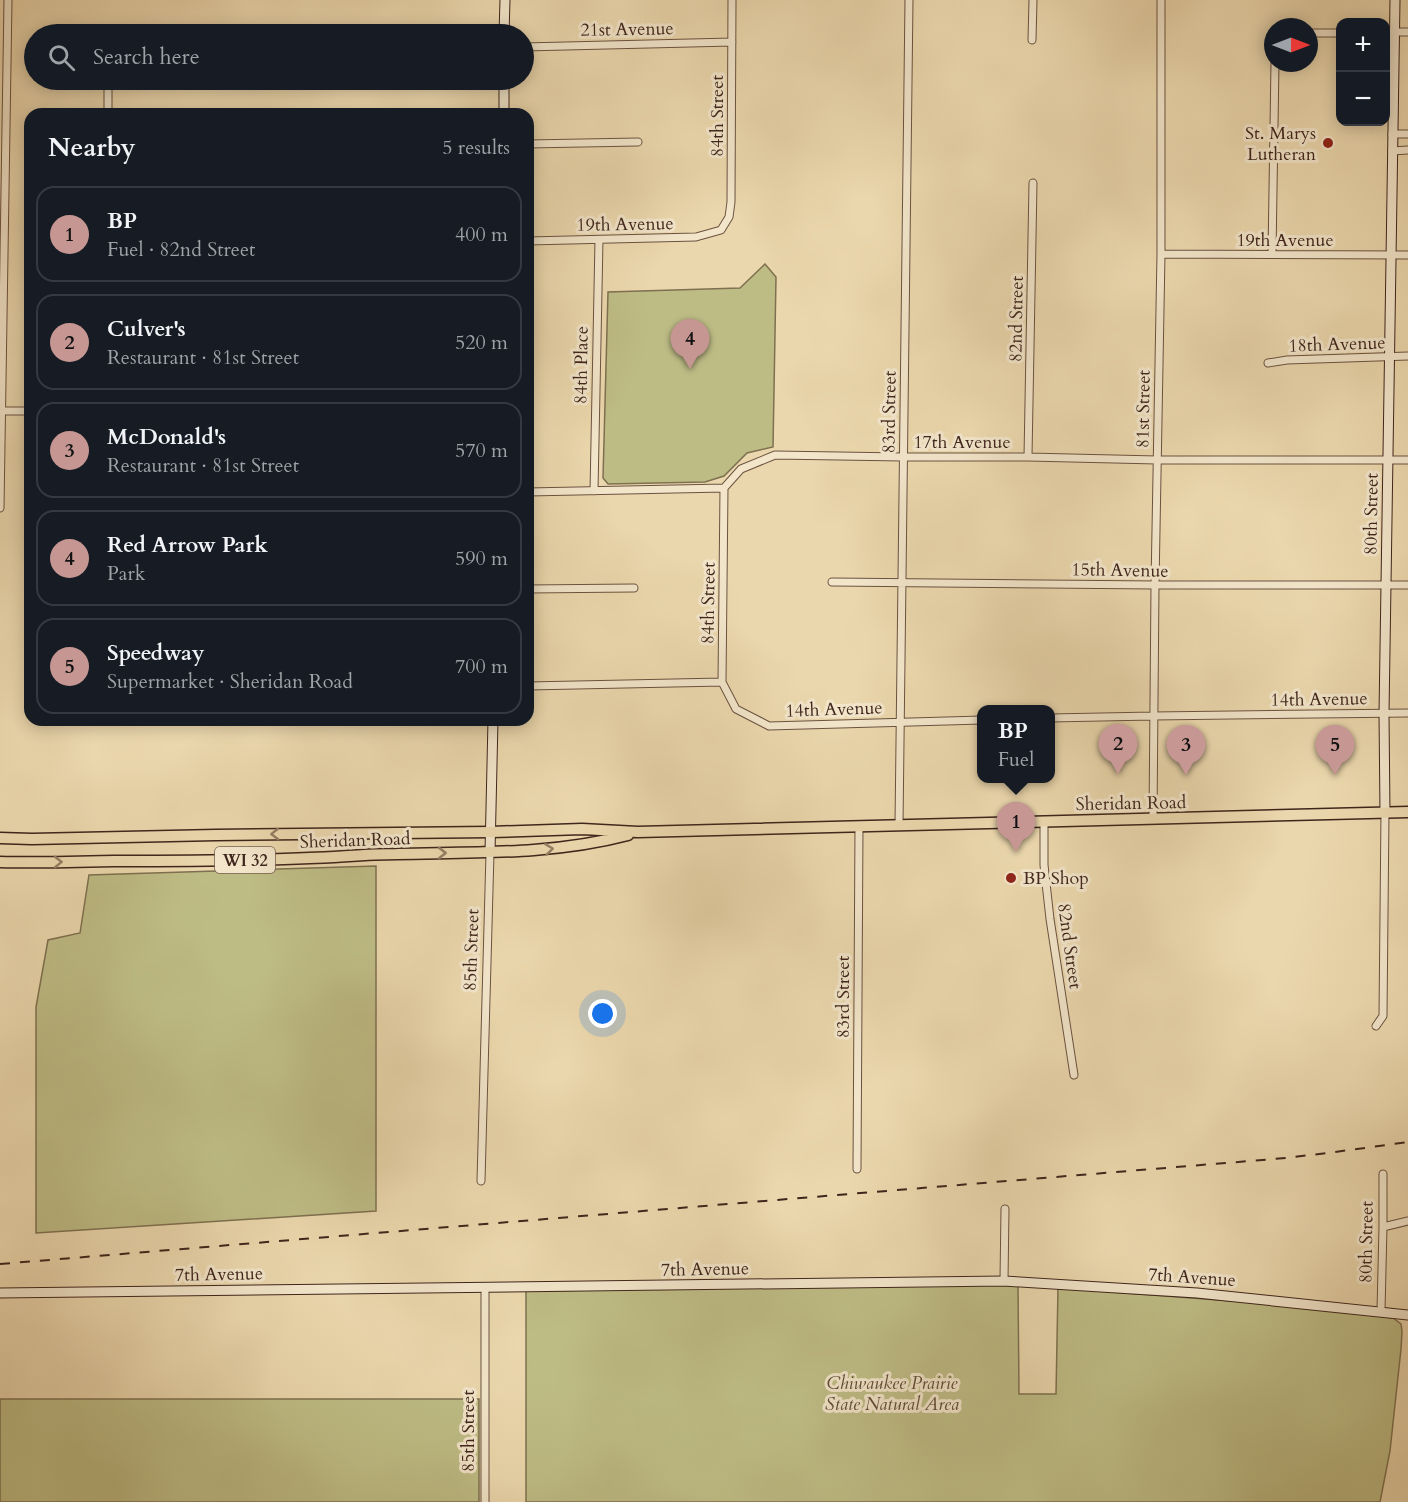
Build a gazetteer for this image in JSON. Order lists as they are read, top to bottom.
{
  "streets": {
    "main road": ["Sheridan Road", "WI 32"],
    "street": [
      "21st Avenue",
      "84th Street",
      "19th Avenue",
      "82nd Street",
      "18th Avenue",
      "84th Place",
      "81st Street",
      "83rd Street",
      "17th Avenue",
      "80th Street",
      "15th Avenue",
      "14th Avenue",
      "85th Street",
      "7th Avenue"
    ]
  },
  "crossings": [
    ["21st Avenue", "84th Street"],
    ["84th Street", "19th Avenue"],
    ["84th Street", "17th Avenue"],
    ["84th Street", "14th Avenue"],
    ["19th Avenue", "84th Place"],
    ["19th Avenue", "81st Street"],
    ["19th Avenue", "80th Street"],
    ["82nd Street", "17th Avenue"],
    ["82nd Street", "Sheridan Road"],
    ["18th Avenue", "80th Street"],
    ["81st Street", "17th Avenue"],
    ["81st Street", "15th Avenue"],
    ["81st Street", "14th Avenue"],
    ["81st Street", "Sheridan Road"],
    ["83rd Street", "17th Avenue"],
    ["83rd Street", "15th Avenue"],
    ["83rd Street", "14th Avenue"],
    ["83rd Street", "Sheridan Road"],
    ["17th Avenue", "80th Street"],
    ["80th Street", "15th Avenue"],
    ["80th Street", "14th Avenue"],
    ["80th Street", "Sheridan Road"],
    ["80th Street", "7th Avenue"],
    ["Sheridan Road", "85th Street"],
    ["85th Street", "7th Avenue"]
  ],
  "parks": ["Chiwaukee Prairie State Natural Area"],
  "places": ["St. Marys Lutheran", "BP Shop"],
  "north": "right",
  "page": {
    "map_buttons": ["+", "−"],
    "search": "Search here",
    "heading": ["Nearby", "5 results"],
    "list": [
      {
        "mark": "1",
        "name": "BP",
        "note": "Fuel · 82nd Street",
        "value": "400 m"
      },
      {
        "mark": "2",
        "name": "Culver's",
        "note": "Restaurant · 81st Street",
        "value": "520 m"
      },
      {
        "mark": "3",
        "name": "McDonald's",
        "note": "Restaurant · 81st Street",
        "value": "570 m"
      },
      {
        "mark": "4",
        "name": "Red Arrow Park",
        "note": "Park",
        "value": "590 m"
      },
      {
        "mark": "5",
        "name": "Speedway",
        "note": "Supermarket · Sheridan Road",
        "value": "700 m"
      }
    ],
    "pins": [
      "4",
      "2",
      "3",
      "5",
      "1"
    ],
    "popup": ["BP", "Fuel"]
  }
}
